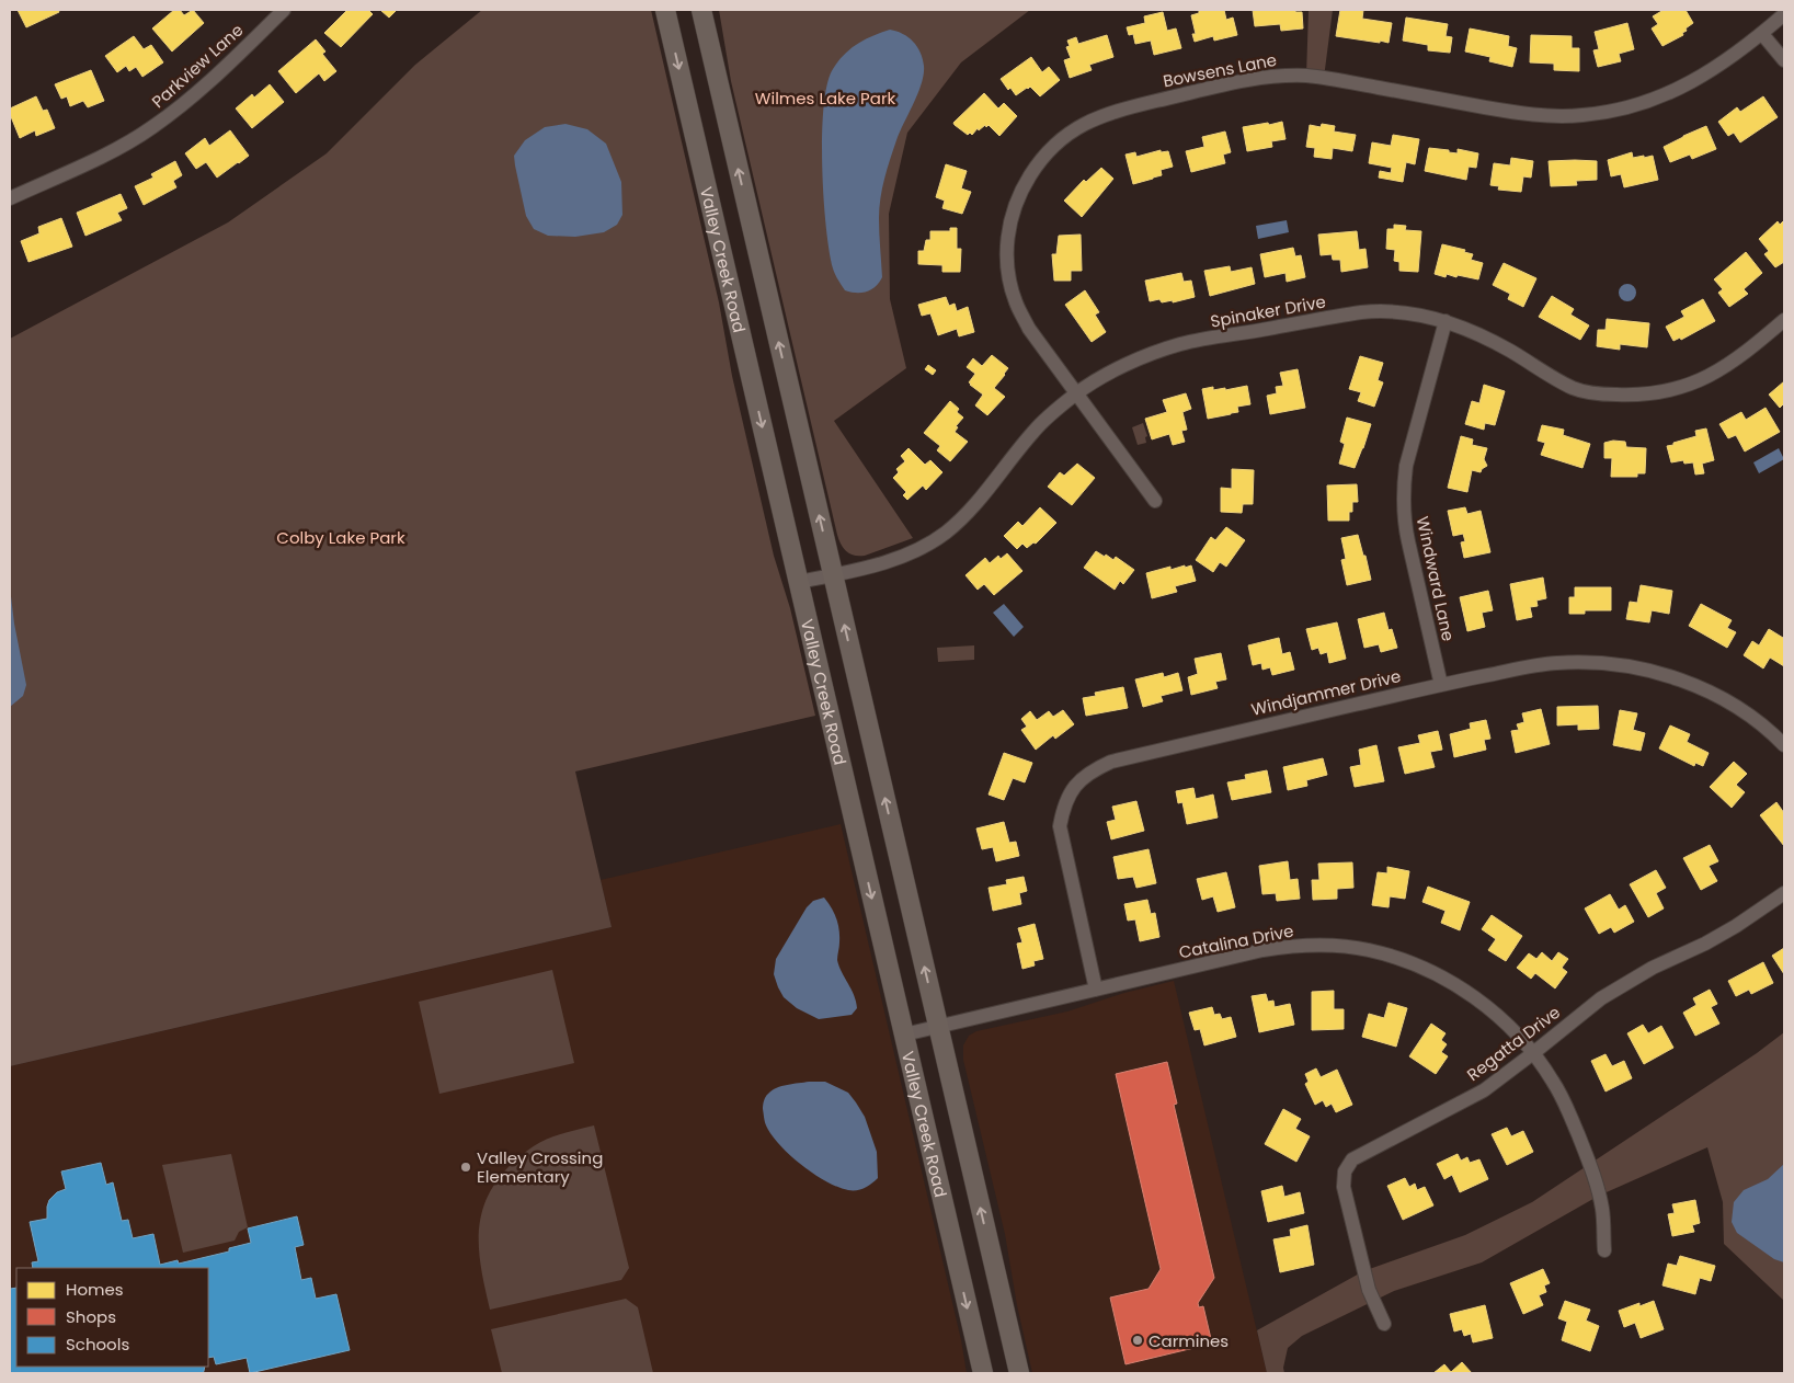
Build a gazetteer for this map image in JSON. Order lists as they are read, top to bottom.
{
  "streets": {
    "main road": ["Valley Creek Road"],
    "street": [
      "Parkview Lane",
      "Bowsens Lane",
      "Spinaker Drive",
      "Windward Lane",
      "Windjammer Drive",
      "Catalina Drive",
      "Regatta Drive"
    ]
  },
  "crossings": [
    ["Bowsens Lane", "Spinaker Drive"],
    ["Valley Creek Road", "Spinaker Drive"],
    ["Valley Creek Road", "Catalina Drive"],
    ["Spinaker Drive", "Windward Lane"],
    ["Windward Lane", "Windjammer Drive"],
    ["Windjammer Drive", "Catalina Drive"],
    ["Catalina Drive", "Regatta Drive"]
  ],
  "parks": ["Wilmes Lake Park", "Colby Lake Park"],
  "places": ["Valley Crossing Elementary", "Carmines"],
  "legend": ["Homes", "Shops", "Schools"]
}
